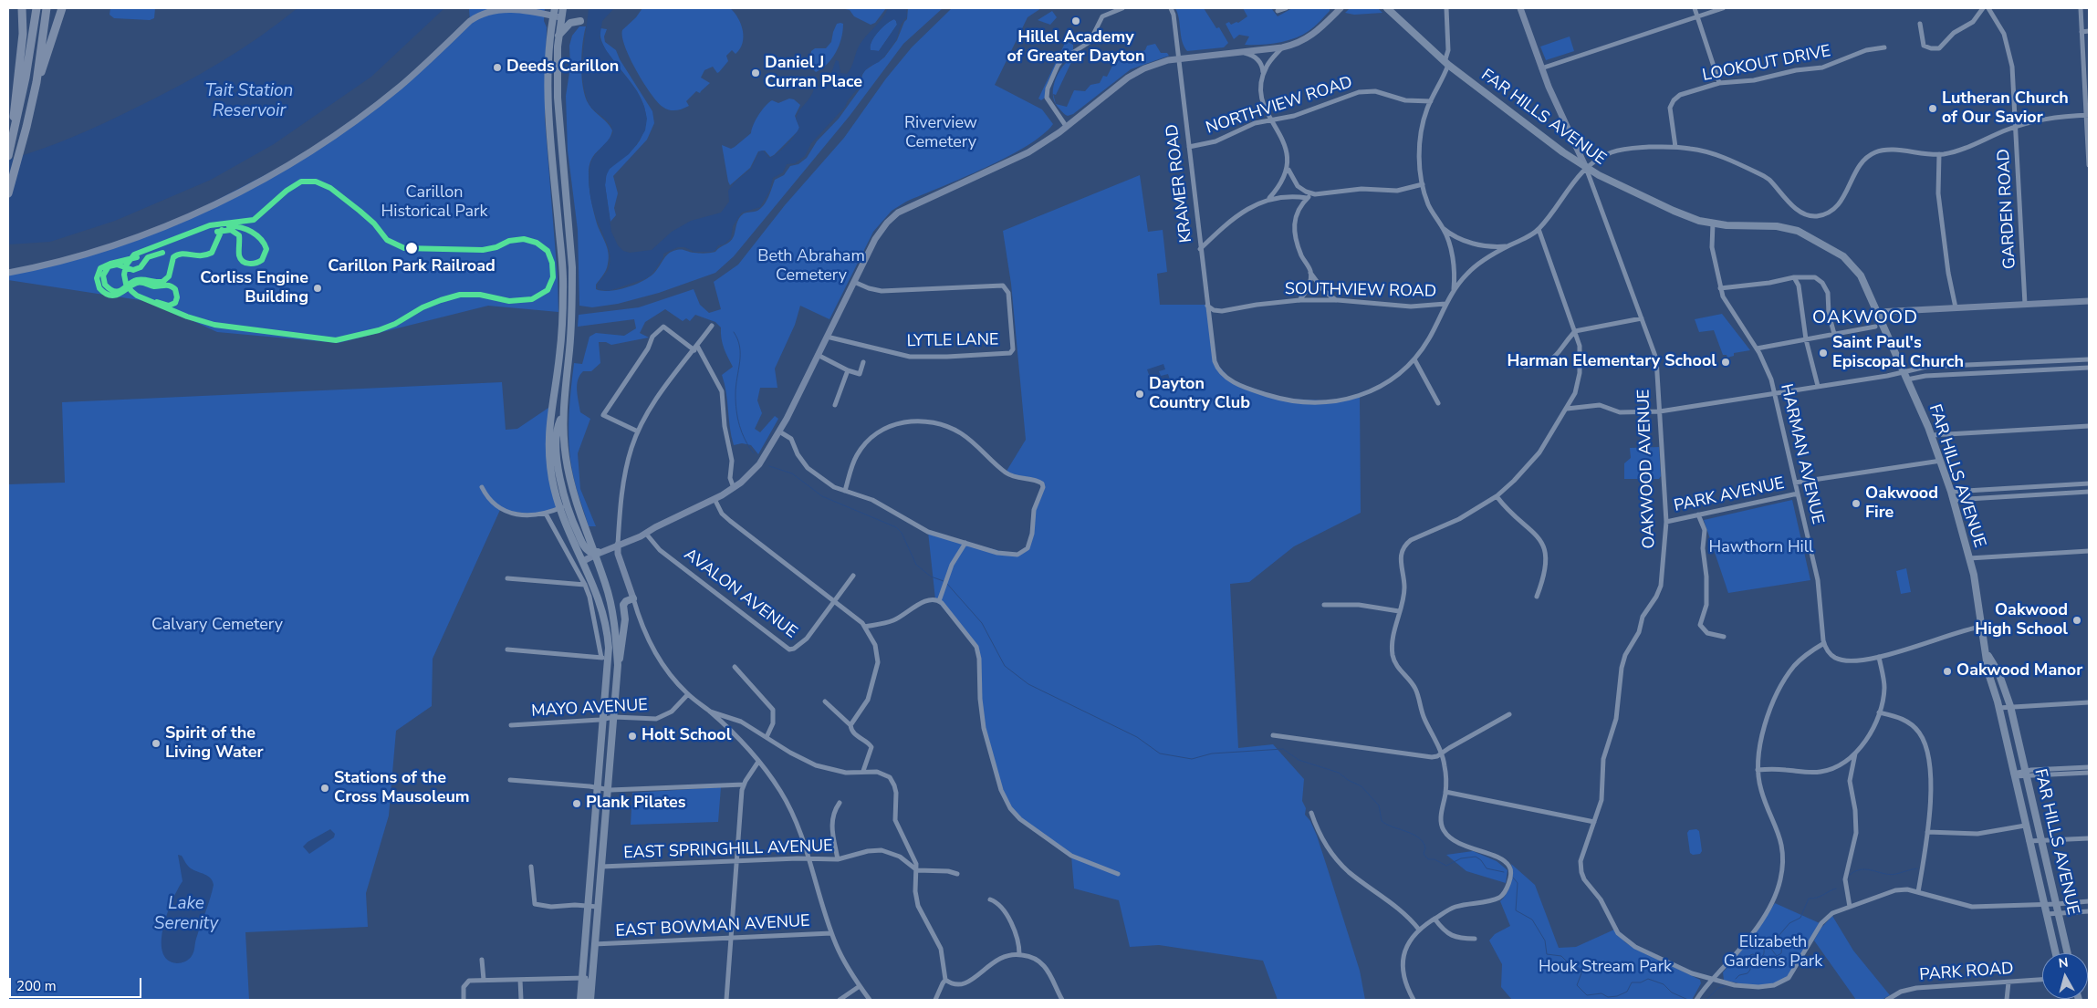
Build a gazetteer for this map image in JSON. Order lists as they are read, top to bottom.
{
  "streets": {
    "main road": ["FAR HILLS AVENUE", "OAKWOOD AVENUE"],
    "street": [
      "LOOKOUT DRIVE",
      "NORTHVIEW ROAD",
      "KRAMER ROAD",
      "GARDEN ROAD",
      "SOUTHVIEW ROAD",
      "LYTLE LANE",
      "HARMAN AVENUE",
      "PARK AVENUE",
      "AVALON AVENUE",
      "MAYO AVENUE",
      "EAST SPRINGHILL AVENUE",
      "EAST BOWMAN AVENUE",
      "PARK ROAD"
    ]
  },
  "crossings": [
    ["NORTHVIEW ROAD", "KRAMER ROAD"],
    ["FAR HILLS AVENUE", "HARMAN AVENUE"],
    ["FAR HILLS AVENUE", "OAKWOOD AVENUE"],
    ["FAR HILLS AVENUE", "PARK AVENUE"],
    ["KRAMER ROAD", "SOUTHVIEW ROAD"],
    ["HARMAN AVENUE", "PARK AVENUE"],
    ["OAKWOOD AVENUE", "PARK AVENUE"]
  ],
  "districts": ["OAKWOOD"],
  "water": ["Tait Station Reservoir", "Lake Serenity"],
  "parks": [
    "Riverview Cemetery",
    "Carillon Historical Park",
    "Beth Abraham Cemetery",
    "Hawthorn Hill",
    "Calvary Cemetery",
    "Elizabeth Gardens Park",
    "Houk Stream Park"
  ],
  "places": [
    "Hillel Academy of Greater Dayton",
    "Deeds Carillon",
    "Daniel J Curran Place",
    "Lutheran Church of Our Savior",
    "Carillon Park Railroad",
    "Corliss Engine Building",
    "Saint Paul's Episcopal Church",
    "Harman Elementary School",
    "Dayton Country Club",
    "Oakwood Fire",
    "Oakwood High School",
    "Oakwood Manor",
    "Holt School",
    "Spirit of the Living Water",
    "Stations of the Cross Mausoleum",
    "Plank Pilates"
  ],
  "scale_bar": "200 m",
  "north": "top"
}
